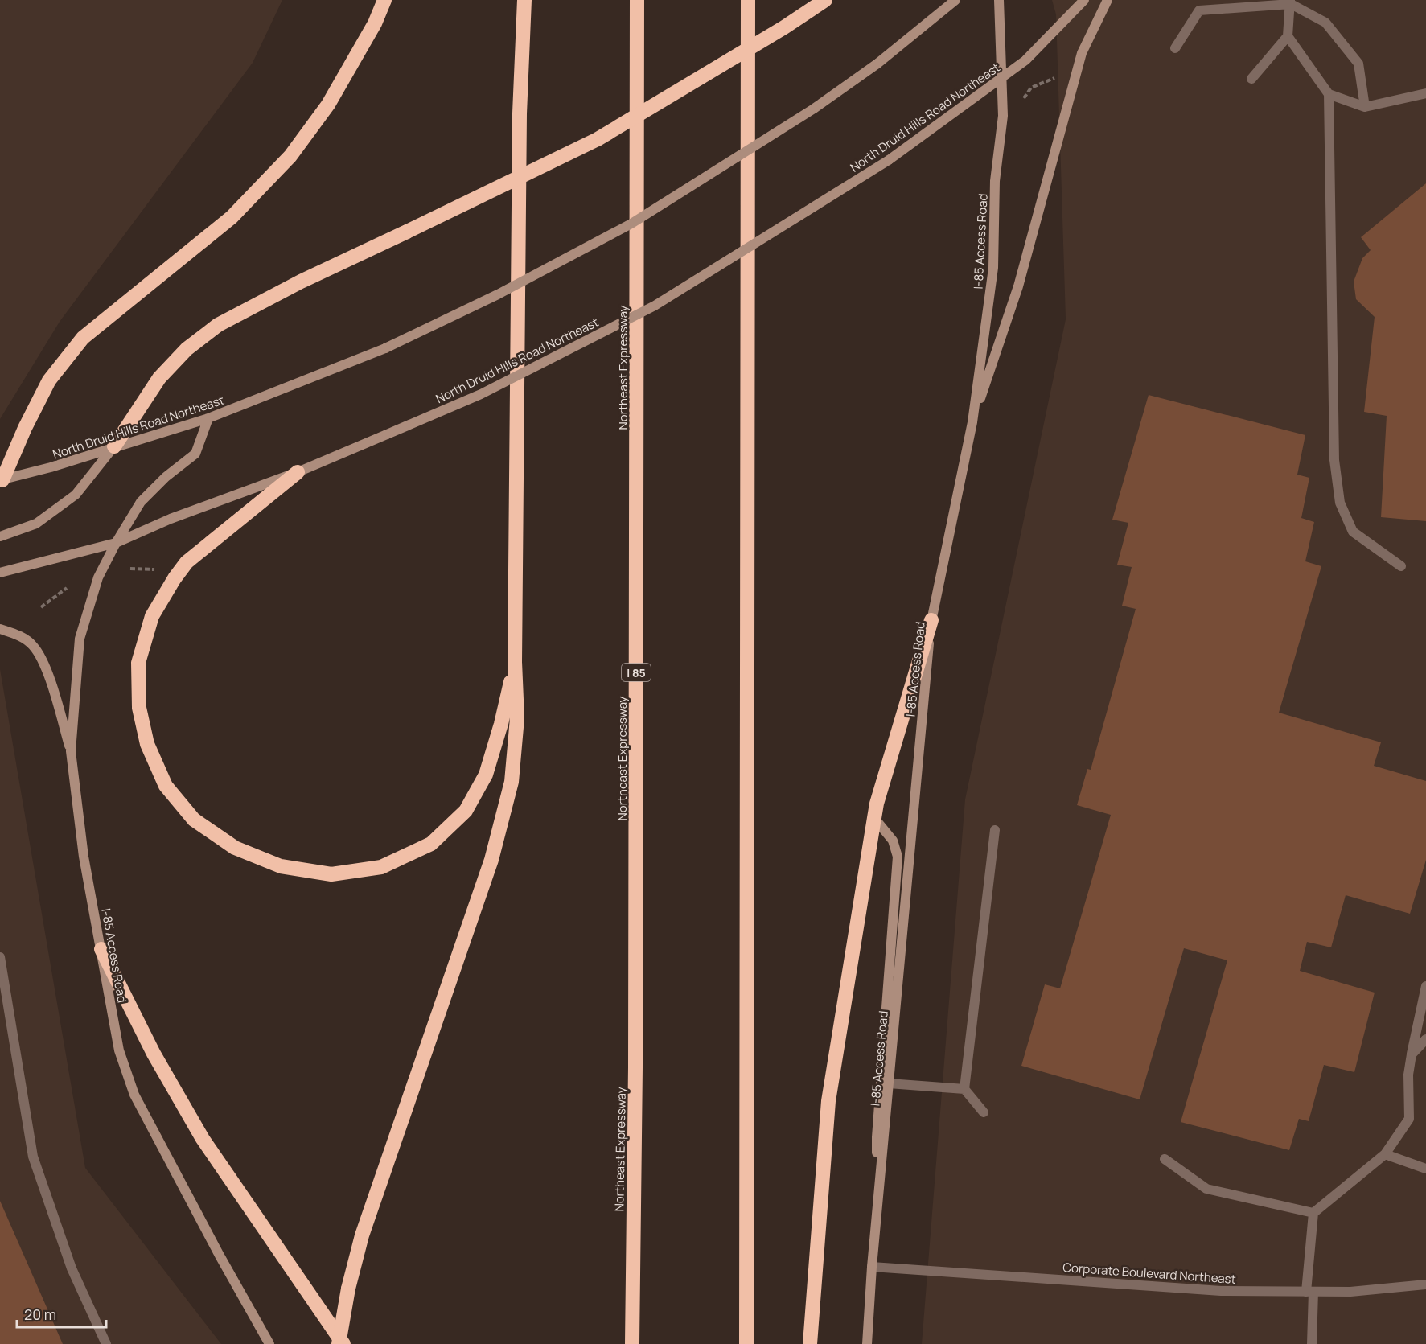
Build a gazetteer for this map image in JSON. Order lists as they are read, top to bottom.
{
  "streets": {
    "highway": ["Northeast Expressway", "I 85"],
    "main road": ["North Druid Hills Road Northeast", "I-85 Access Road"],
    "street": ["Corporate Boulevard Northeast"]
  },
  "crossings": [
    ["North Druid Hills Road Northeast", "I-85 Access Road"],
    ["I-85 Access Road", "Corporate Boulevard Northeast"]
  ],
  "scale_bar": "20 m"
}
